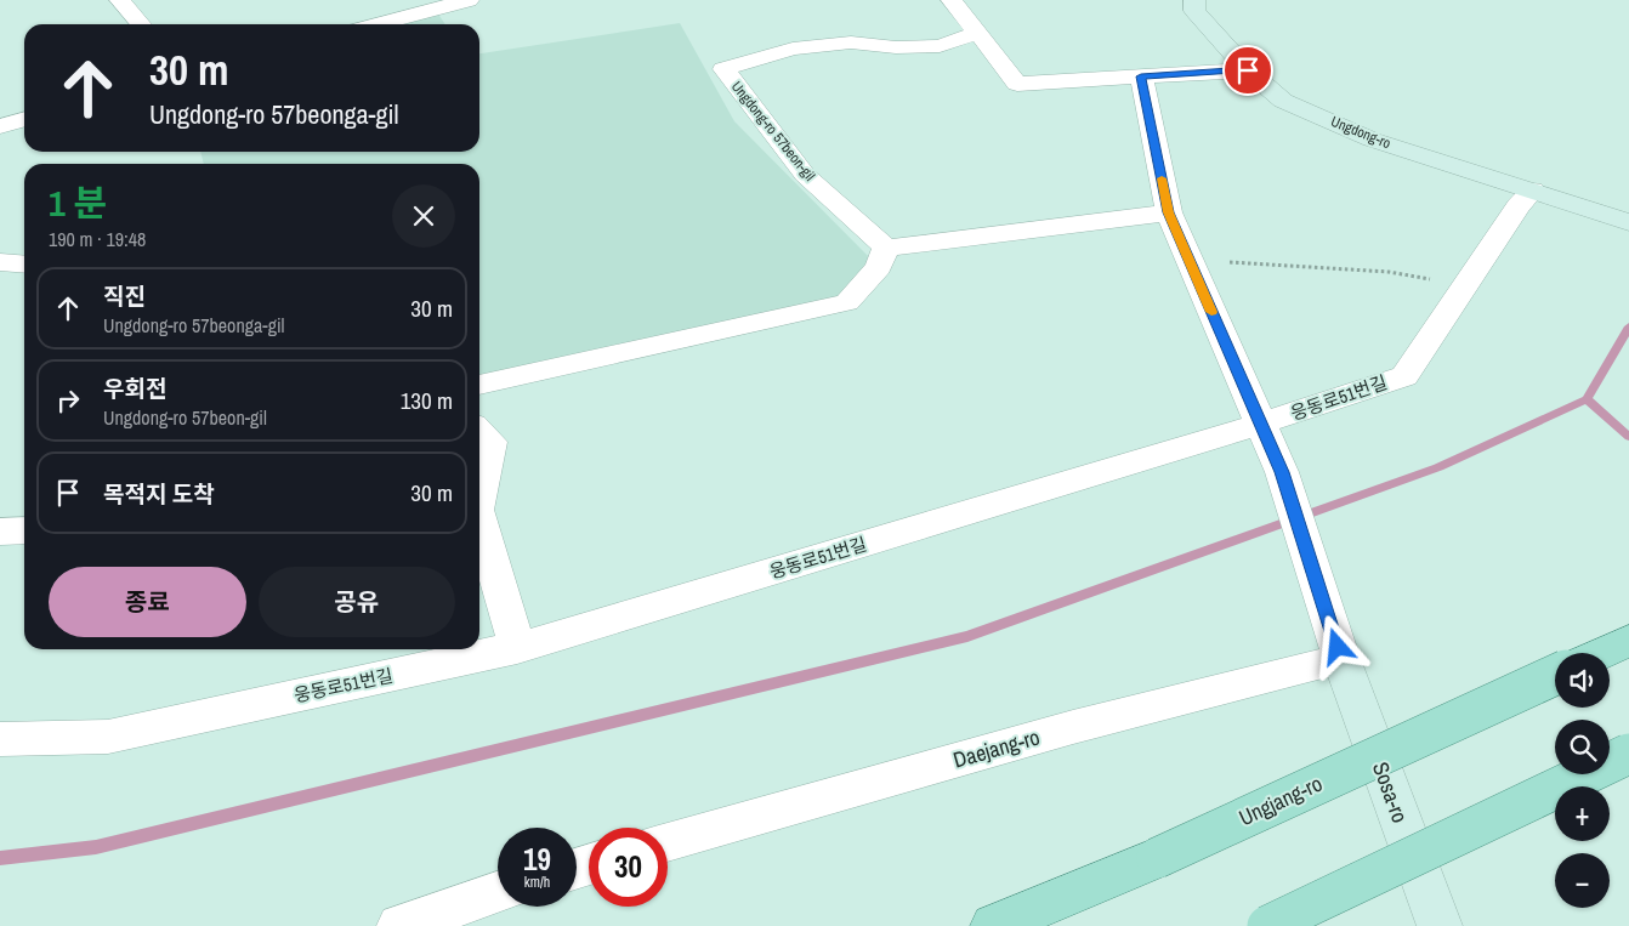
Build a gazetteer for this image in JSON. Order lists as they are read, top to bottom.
{
  "streets": {
    "main road": ["Ungdong-ro", "Sosa-ro", "Ungjang-ro"],
    "street": ["Ungdong-ro 57beon-gil", "웅동로51번길", "Daejang-ro"]
  },
  "crossings": [
    ["Ungdong-ro", "웅동로51번길"],
    ["Daejang-ro", "Sosa-ro"]
  ],
  "page": {
    "turn": ["30 m", "Ungdong-ro 57beonga-gil"],
    "heading": ["1 분", "190 m · 19:48"],
    "list": [
      {
        "name": "직진",
        "note": "Ungdong-ro 57beonga-gil",
        "value": "30 m"
      },
      {
        "name": "우회전",
        "note": "Ungdong-ro 57beon-gil",
        "value": "130 m"
      },
      {
        "name": "목적지 도착",
        "value": "30 m"
      }
    ],
    "buttons": ["종료", "공유"],
    "map_buttons": ["+", "−"],
    "speed": "19 km/h",
    "limit": "30"
  }
}
